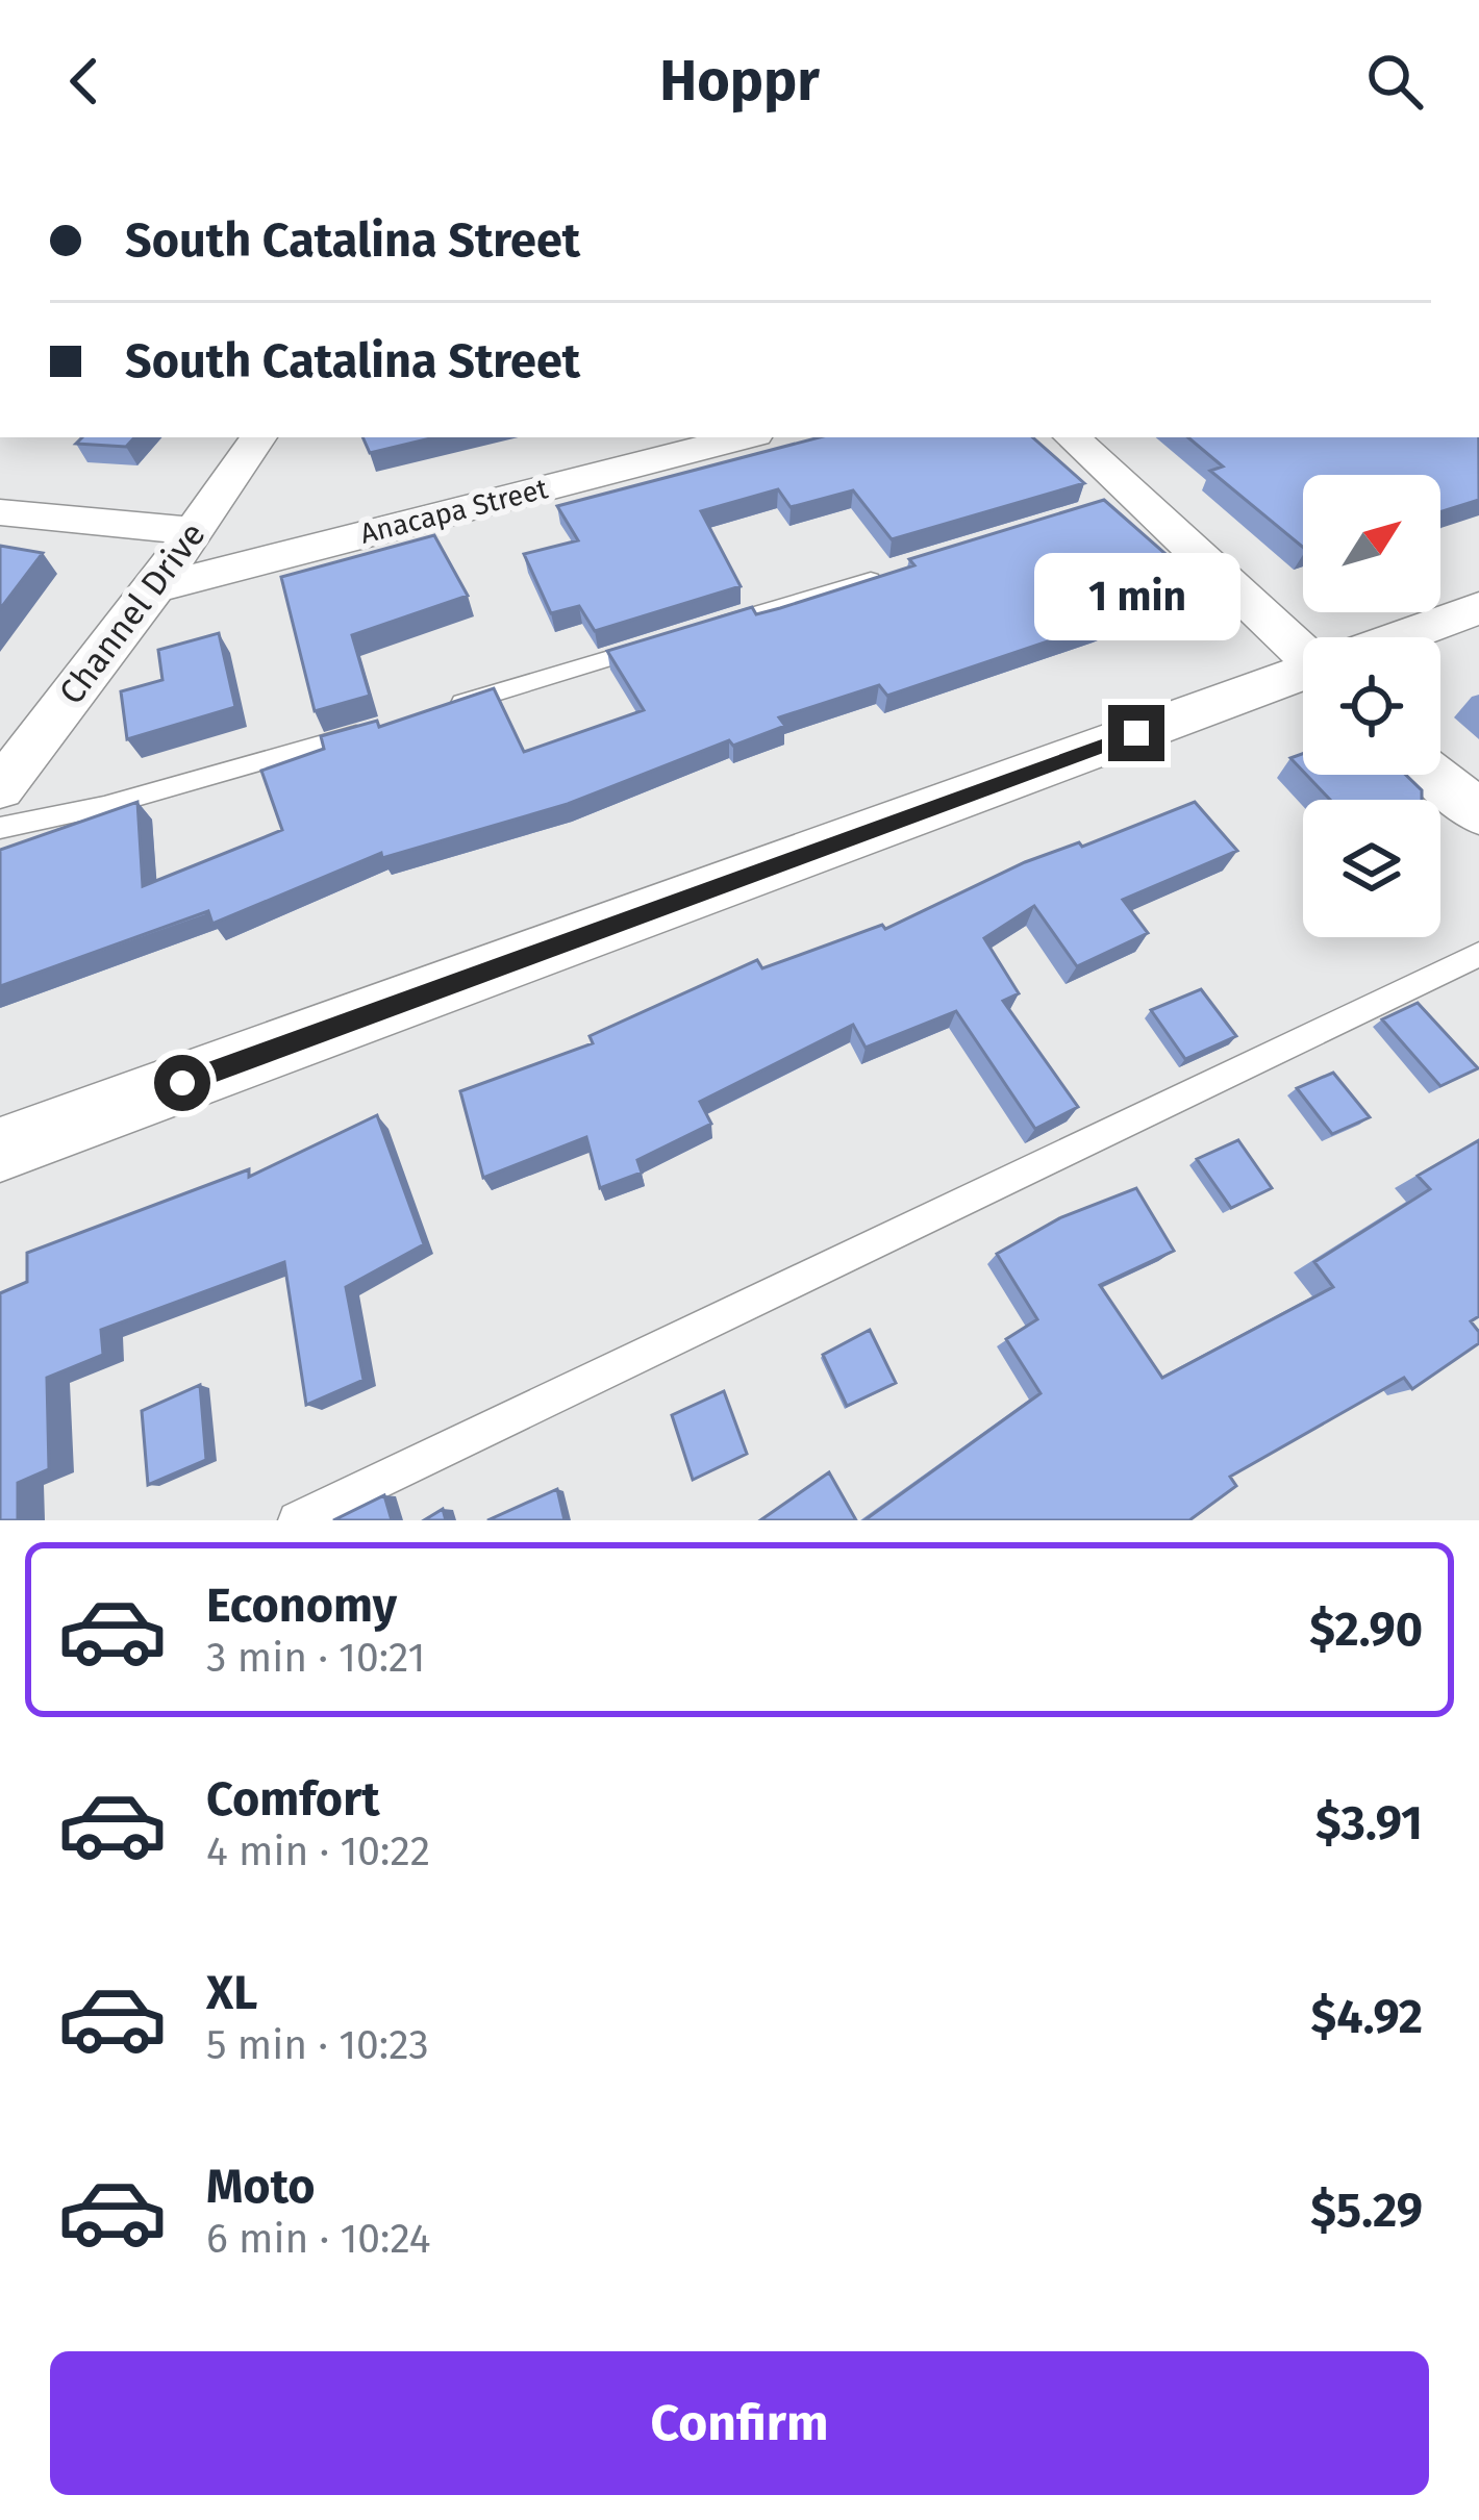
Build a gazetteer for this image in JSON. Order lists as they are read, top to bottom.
{
  "streets": {
    "street": ["Anacapa Street", "Channel Drive"]
  },
  "crossings": [
    ["Anacapa Street", "Channel Drive"]
  ],
  "north": "top right",
  "page": {
    "header": "Hoppr",
    "banner": ["South Catalina Street", "South Catalina Street"],
    "bubble": "1 min",
    "list": [
      {
        "name": "Economy",
        "note": "3 min · 10:21",
        "value": "$2.90"
      },
      {
        "name": "Comfort",
        "note": "4 min · 10:22",
        "value": "$3.91"
      },
      {
        "name": "XL",
        "note": "5 min · 10:23",
        "value": "$4.92"
      },
      {
        "name": "Moto",
        "note": "6 min · 10:24",
        "value": "$5.29"
      }
    ],
    "buttons": "Confirm"
  }
}
